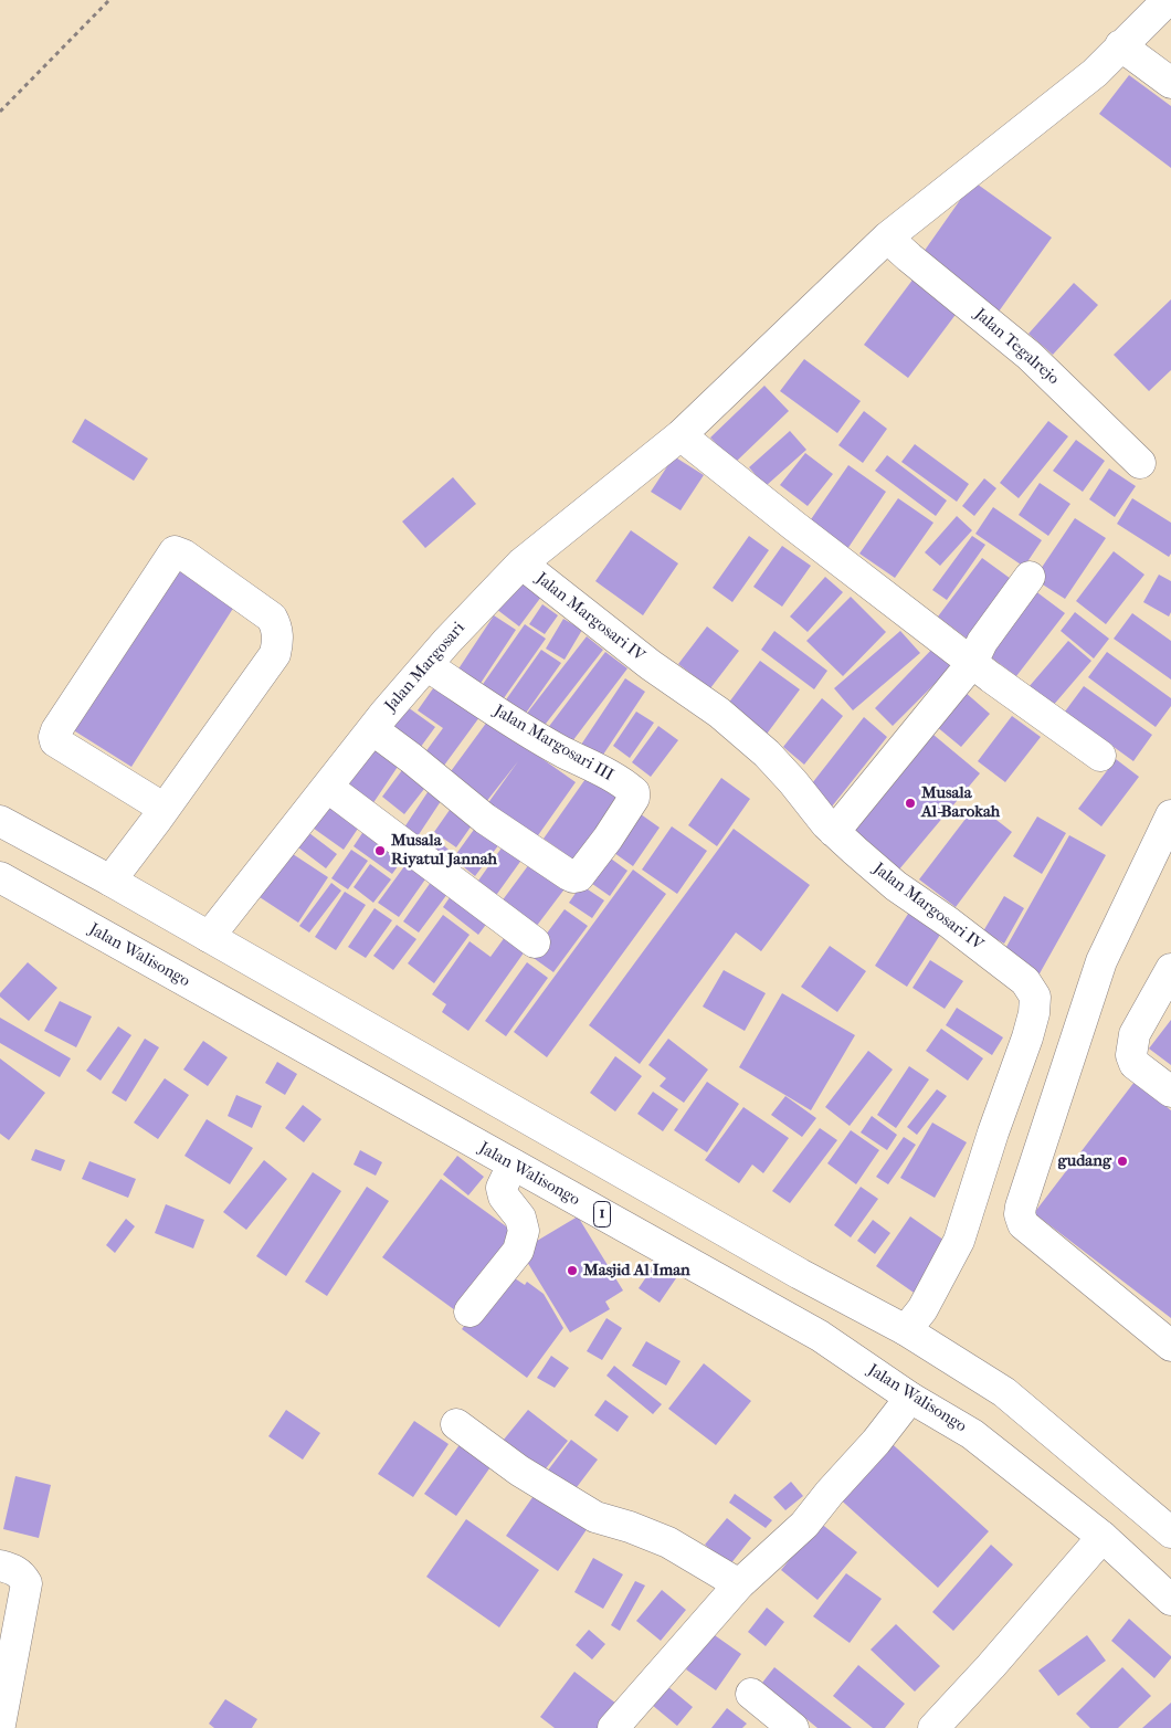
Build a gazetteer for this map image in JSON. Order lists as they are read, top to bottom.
{
  "streets": {
    "main road": [
      "Jalan Tegalrejo",
      "Jalan Margosari IV",
      "Jalan Margosari",
      "Jalan Margosari III",
      "Jalan Walisongo",
      "1"
    ]
  },
  "crossings": [
    ["Jalan Margosari IV", "Jalan Margosari"],
    ["Jalan Margosari", "Jalan Margosari III"]
  ],
  "places": [
    "Musala Al-Barokah",
    "Musala Riyatul Jannah",
    "gudang",
    "Masjid Al Iman"
  ]
}
